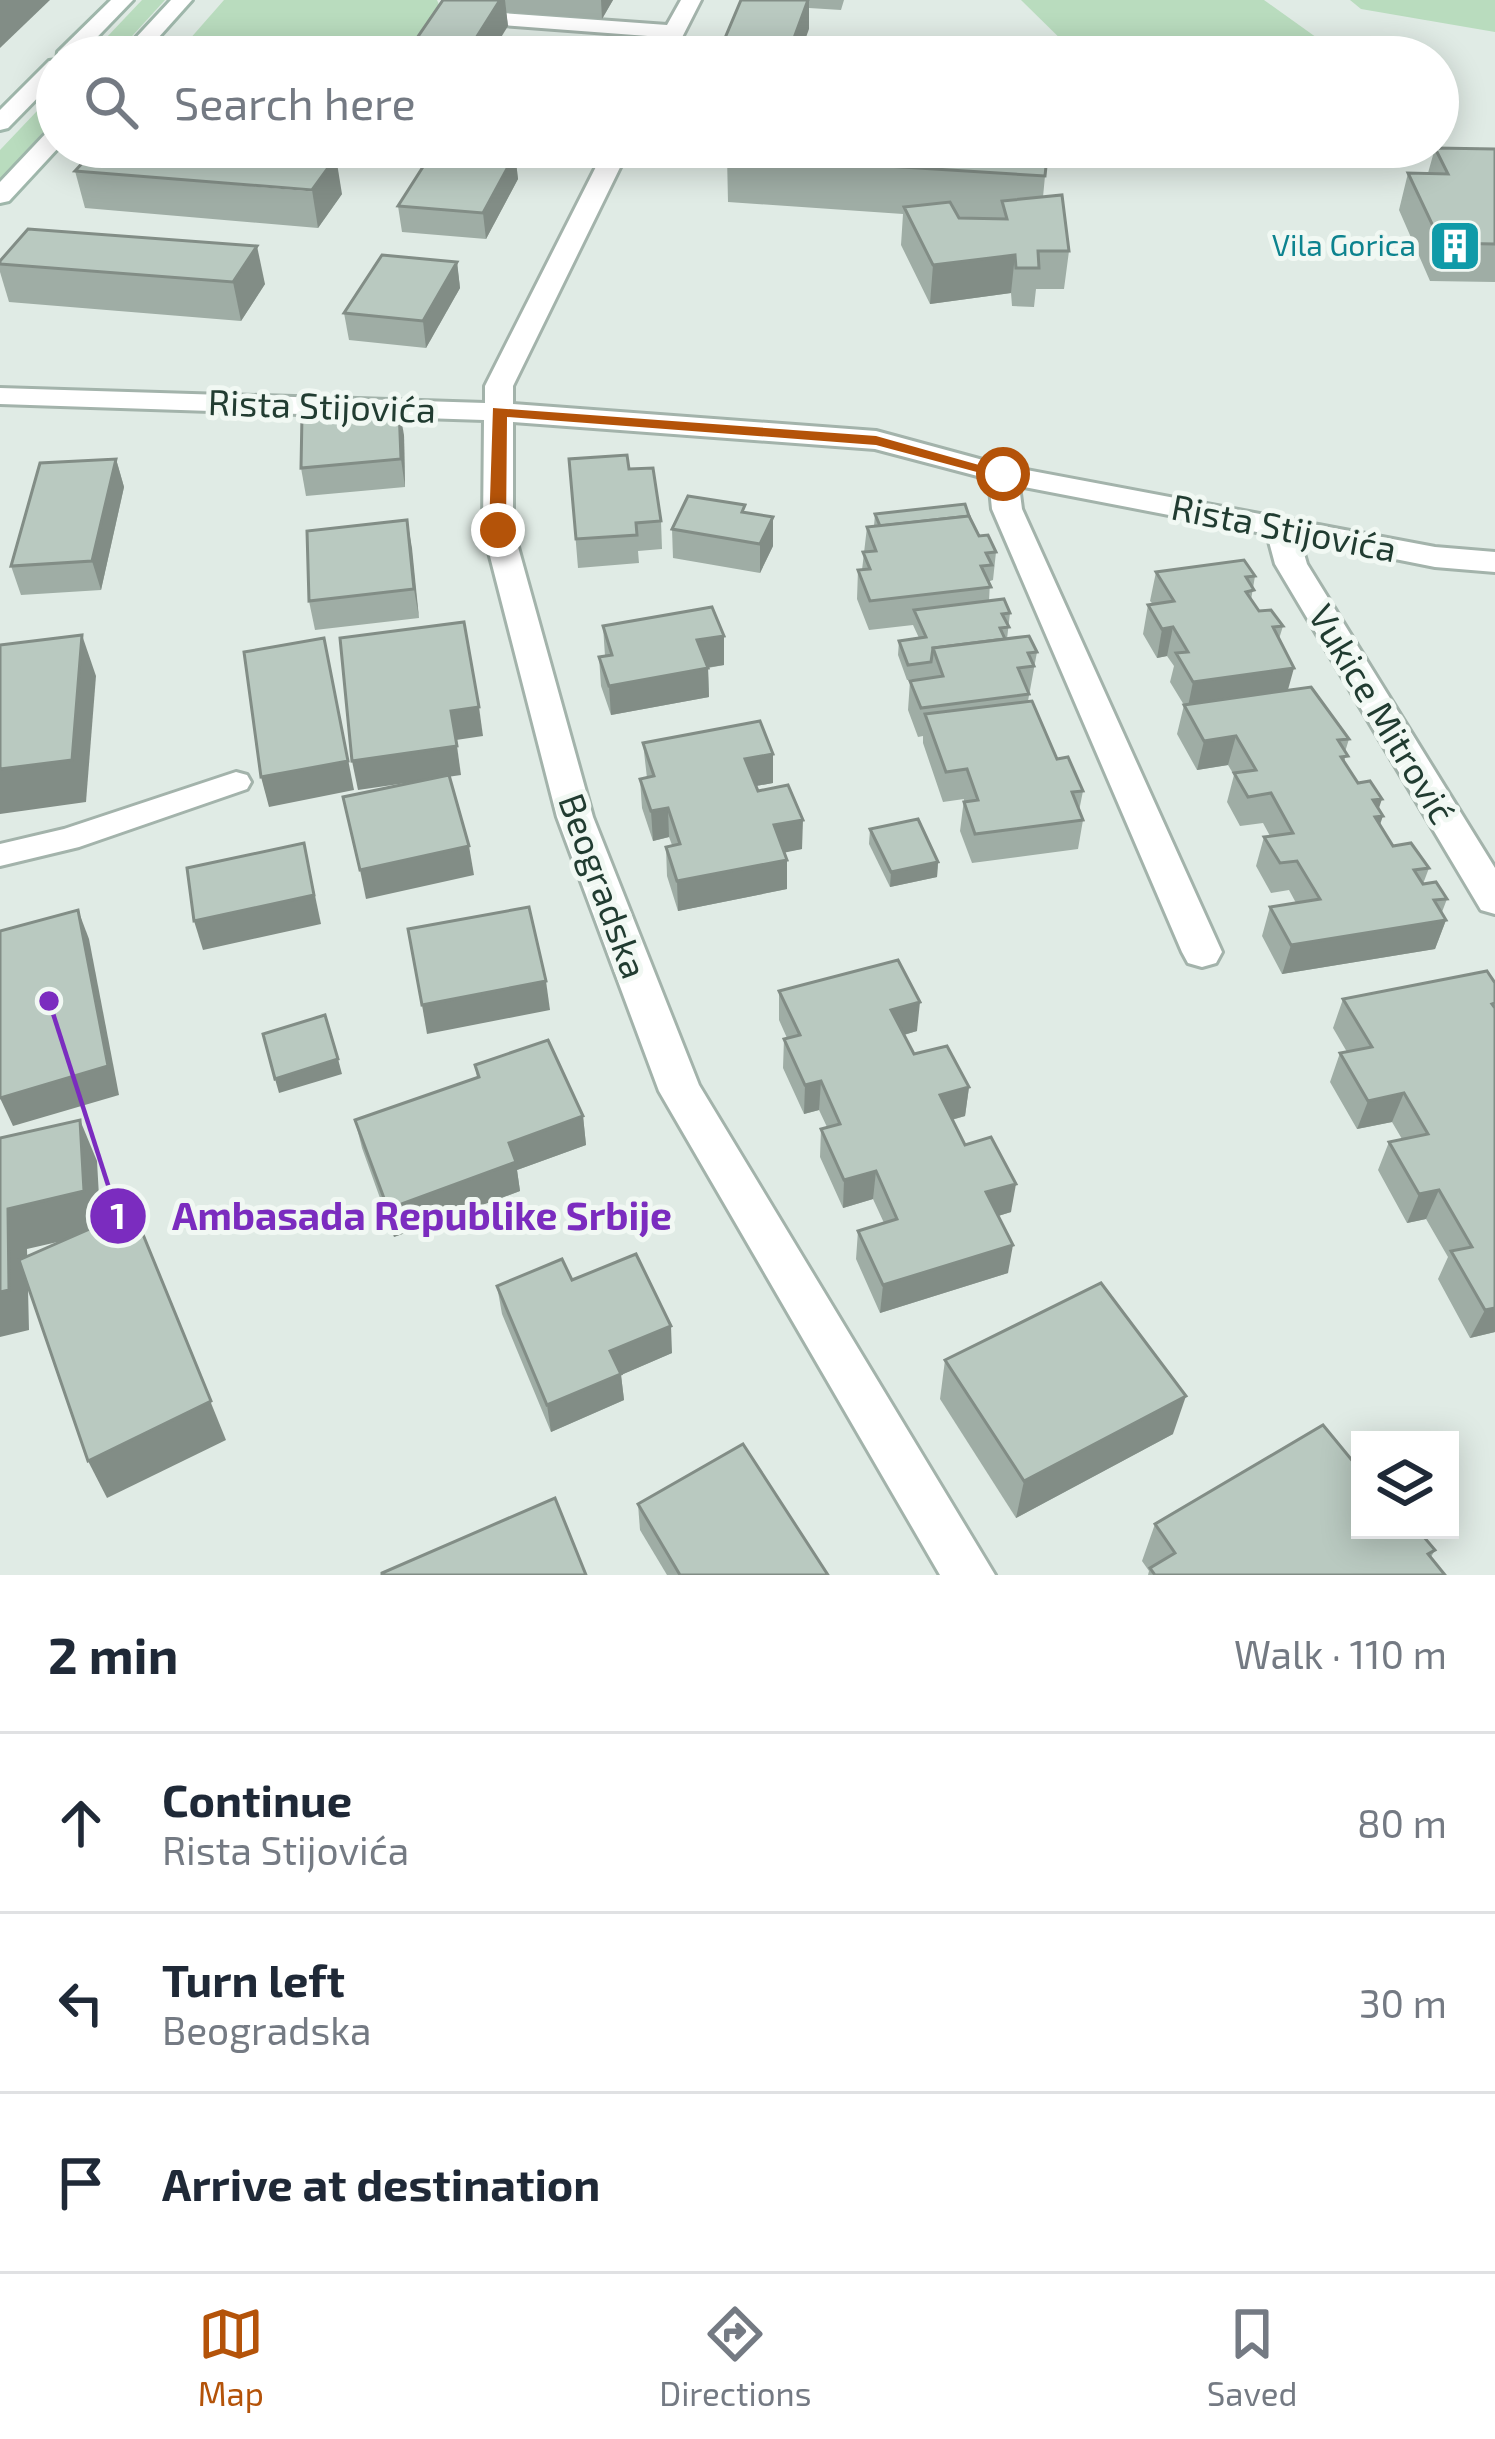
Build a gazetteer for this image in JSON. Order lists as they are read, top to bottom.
{
  "streets": {
    "street": ["Rista Stijovića", "Vukice Mitrović", "Beogradska"]
  },
  "crossings": [
    ["Rista Stijovića", "Vukice Mitrović"],
    ["Rista Stijovića", "Beogradska"]
  ],
  "places": {
    "building": ["Vila Gorica"],
    "other": ["Ambasada Republike Srbije"]
  },
  "page": {
    "search": "Search here",
    "heading": ["2 min", "Walk · 110 m"],
    "list": [
      ["Continue", "Rista Stijovića", "80 m"],
      ["Turn left", "Beogradska", "30 m"],
      "Arrive at destination"
    ],
    "nav": ["Map", "Directions", "Saved"]
  }
}
